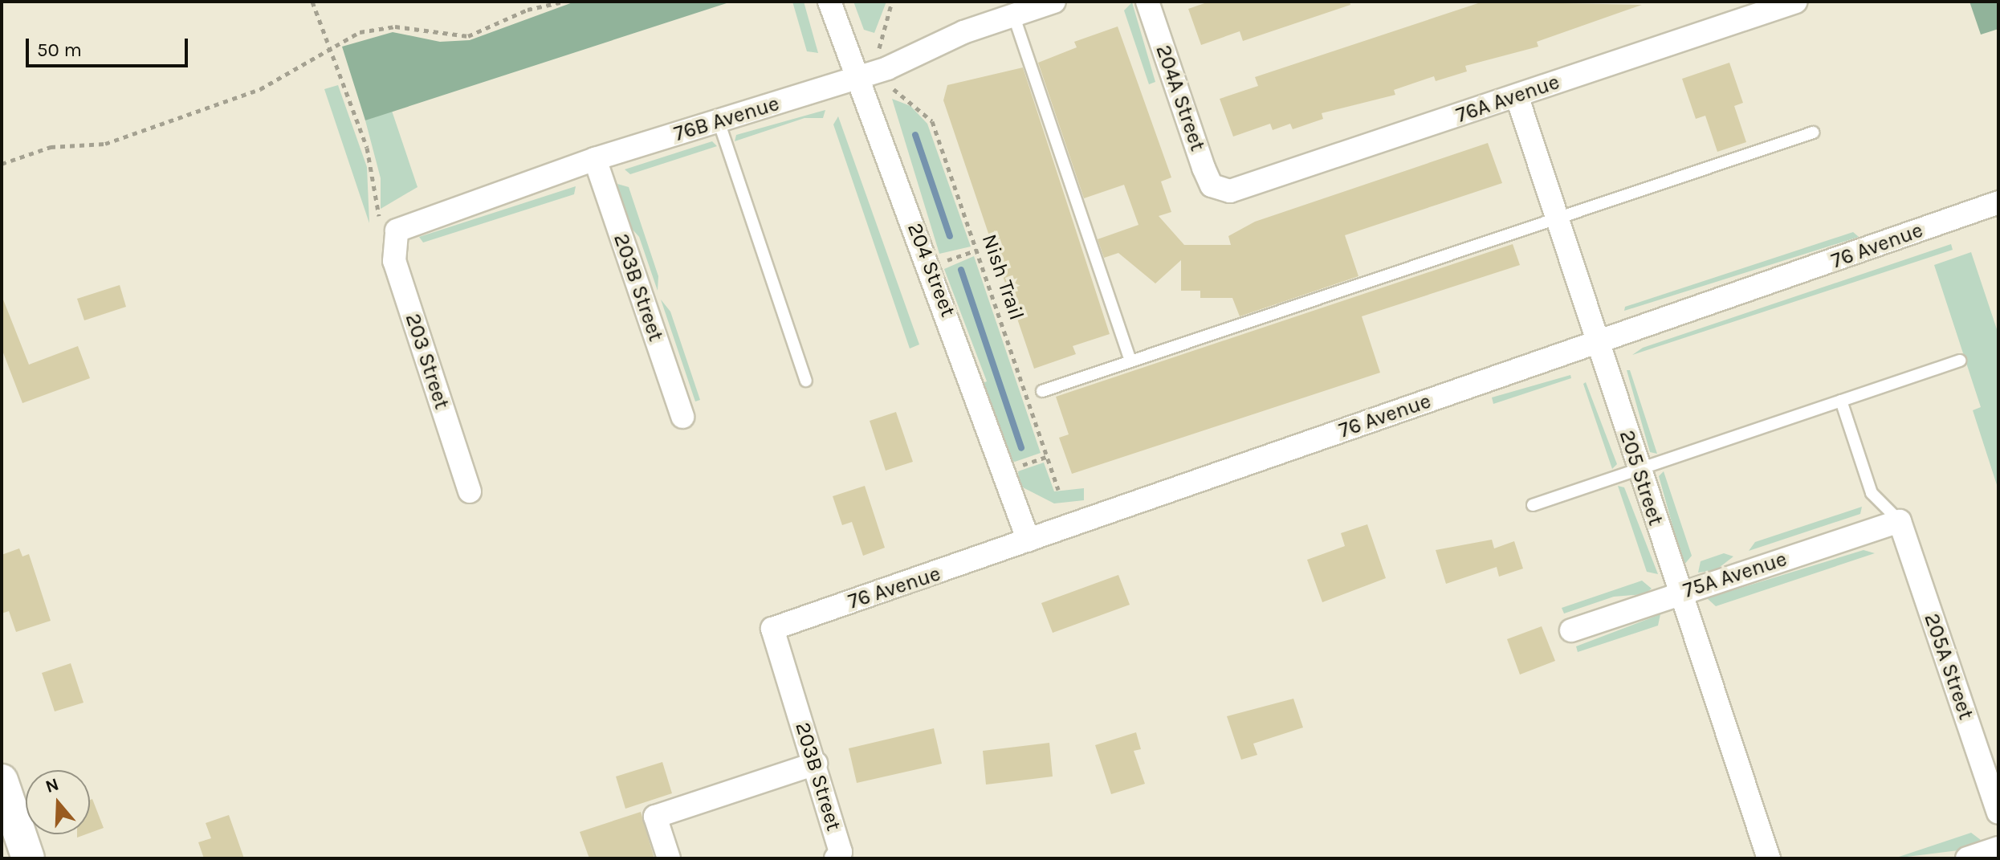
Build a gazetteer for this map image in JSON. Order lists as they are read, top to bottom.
{
  "streets": {
    "street": [
      "204A Street",
      "76A Avenue",
      "76B Avenue",
      "76 Avenue",
      "204 Street",
      "203B Street",
      "203 Street",
      "205 Street",
      "75A Avenue",
      "205A Street"
    ],
    "path": ["Nish Trail"]
  },
  "crossings": [
    ["204A Street", "76A Avenue"],
    ["76A Avenue", "205 Street"],
    ["76B Avenue", "204 Street"],
    ["76B Avenue", "203B Street"],
    ["76B Avenue", "203 Street"],
    ["76 Avenue", "204 Street"],
    ["76 Avenue", "203B Street"],
    ["76 Avenue", "205 Street"],
    ["205 Street", "75A Avenue"],
    ["75A Avenue", "205A Street"]
  ],
  "scale_bar": "50 m",
  "north": "top"
}
